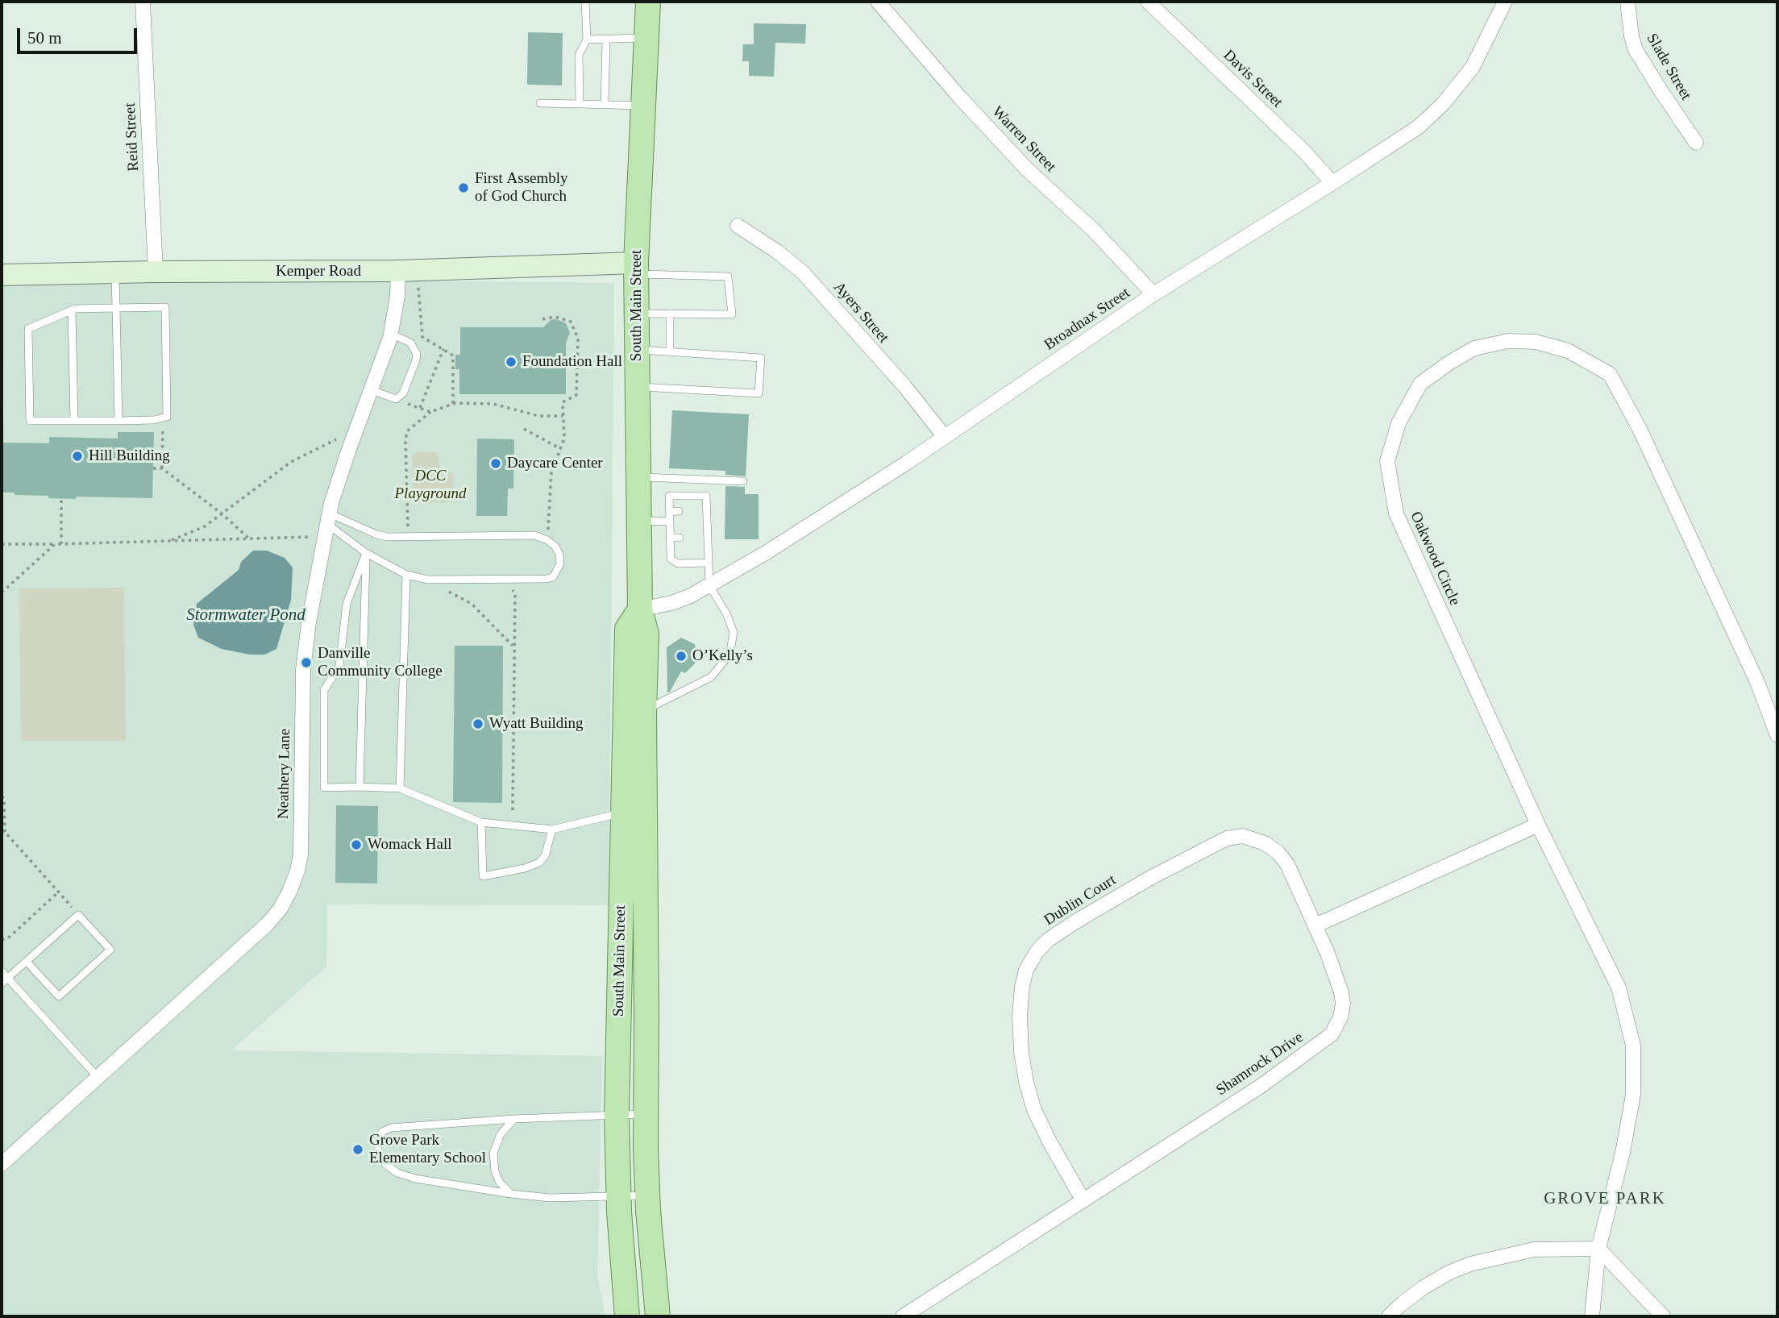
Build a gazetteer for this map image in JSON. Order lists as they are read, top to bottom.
{
  "streets": {
    "main road": ["South Main Street"],
    "street": [
      "Slade Street",
      "Davis Street",
      "Reid Street",
      "Warren Street",
      "Kemper Road",
      "Ayers Street",
      "Broadnax Street",
      "Oakwood Circle",
      "Neathery Lane",
      "Dublin Court",
      "Shamrock Drive"
    ]
  },
  "crossings": [
    ["Davis Street", "Broadnax Street"],
    ["Reid Street", "Kemper Road"],
    ["Warren Street", "Broadnax Street"],
    ["Kemper Road", "South Main Street"],
    ["Kemper Road", "Neathery Lane"],
    ["South Main Street", "Broadnax Street"],
    ["Ayers Street", "Broadnax Street"],
    ["Dublin Court", "Shamrock Drive"]
  ],
  "districts": ["GROVE PARK"],
  "water": ["Stormwater Pond"],
  "parks": ["DCC Playground"],
  "places": [
    "First Assembly of God Church",
    "Foundation Hall",
    "Hill Building",
    "Daycare Center",
    "O’Kelly’s",
    "Danville Community College",
    "Wyatt Building",
    "Womack Hall",
    "Grove Park Elementary School"
  ],
  "scale_bar": "50 m"
}
